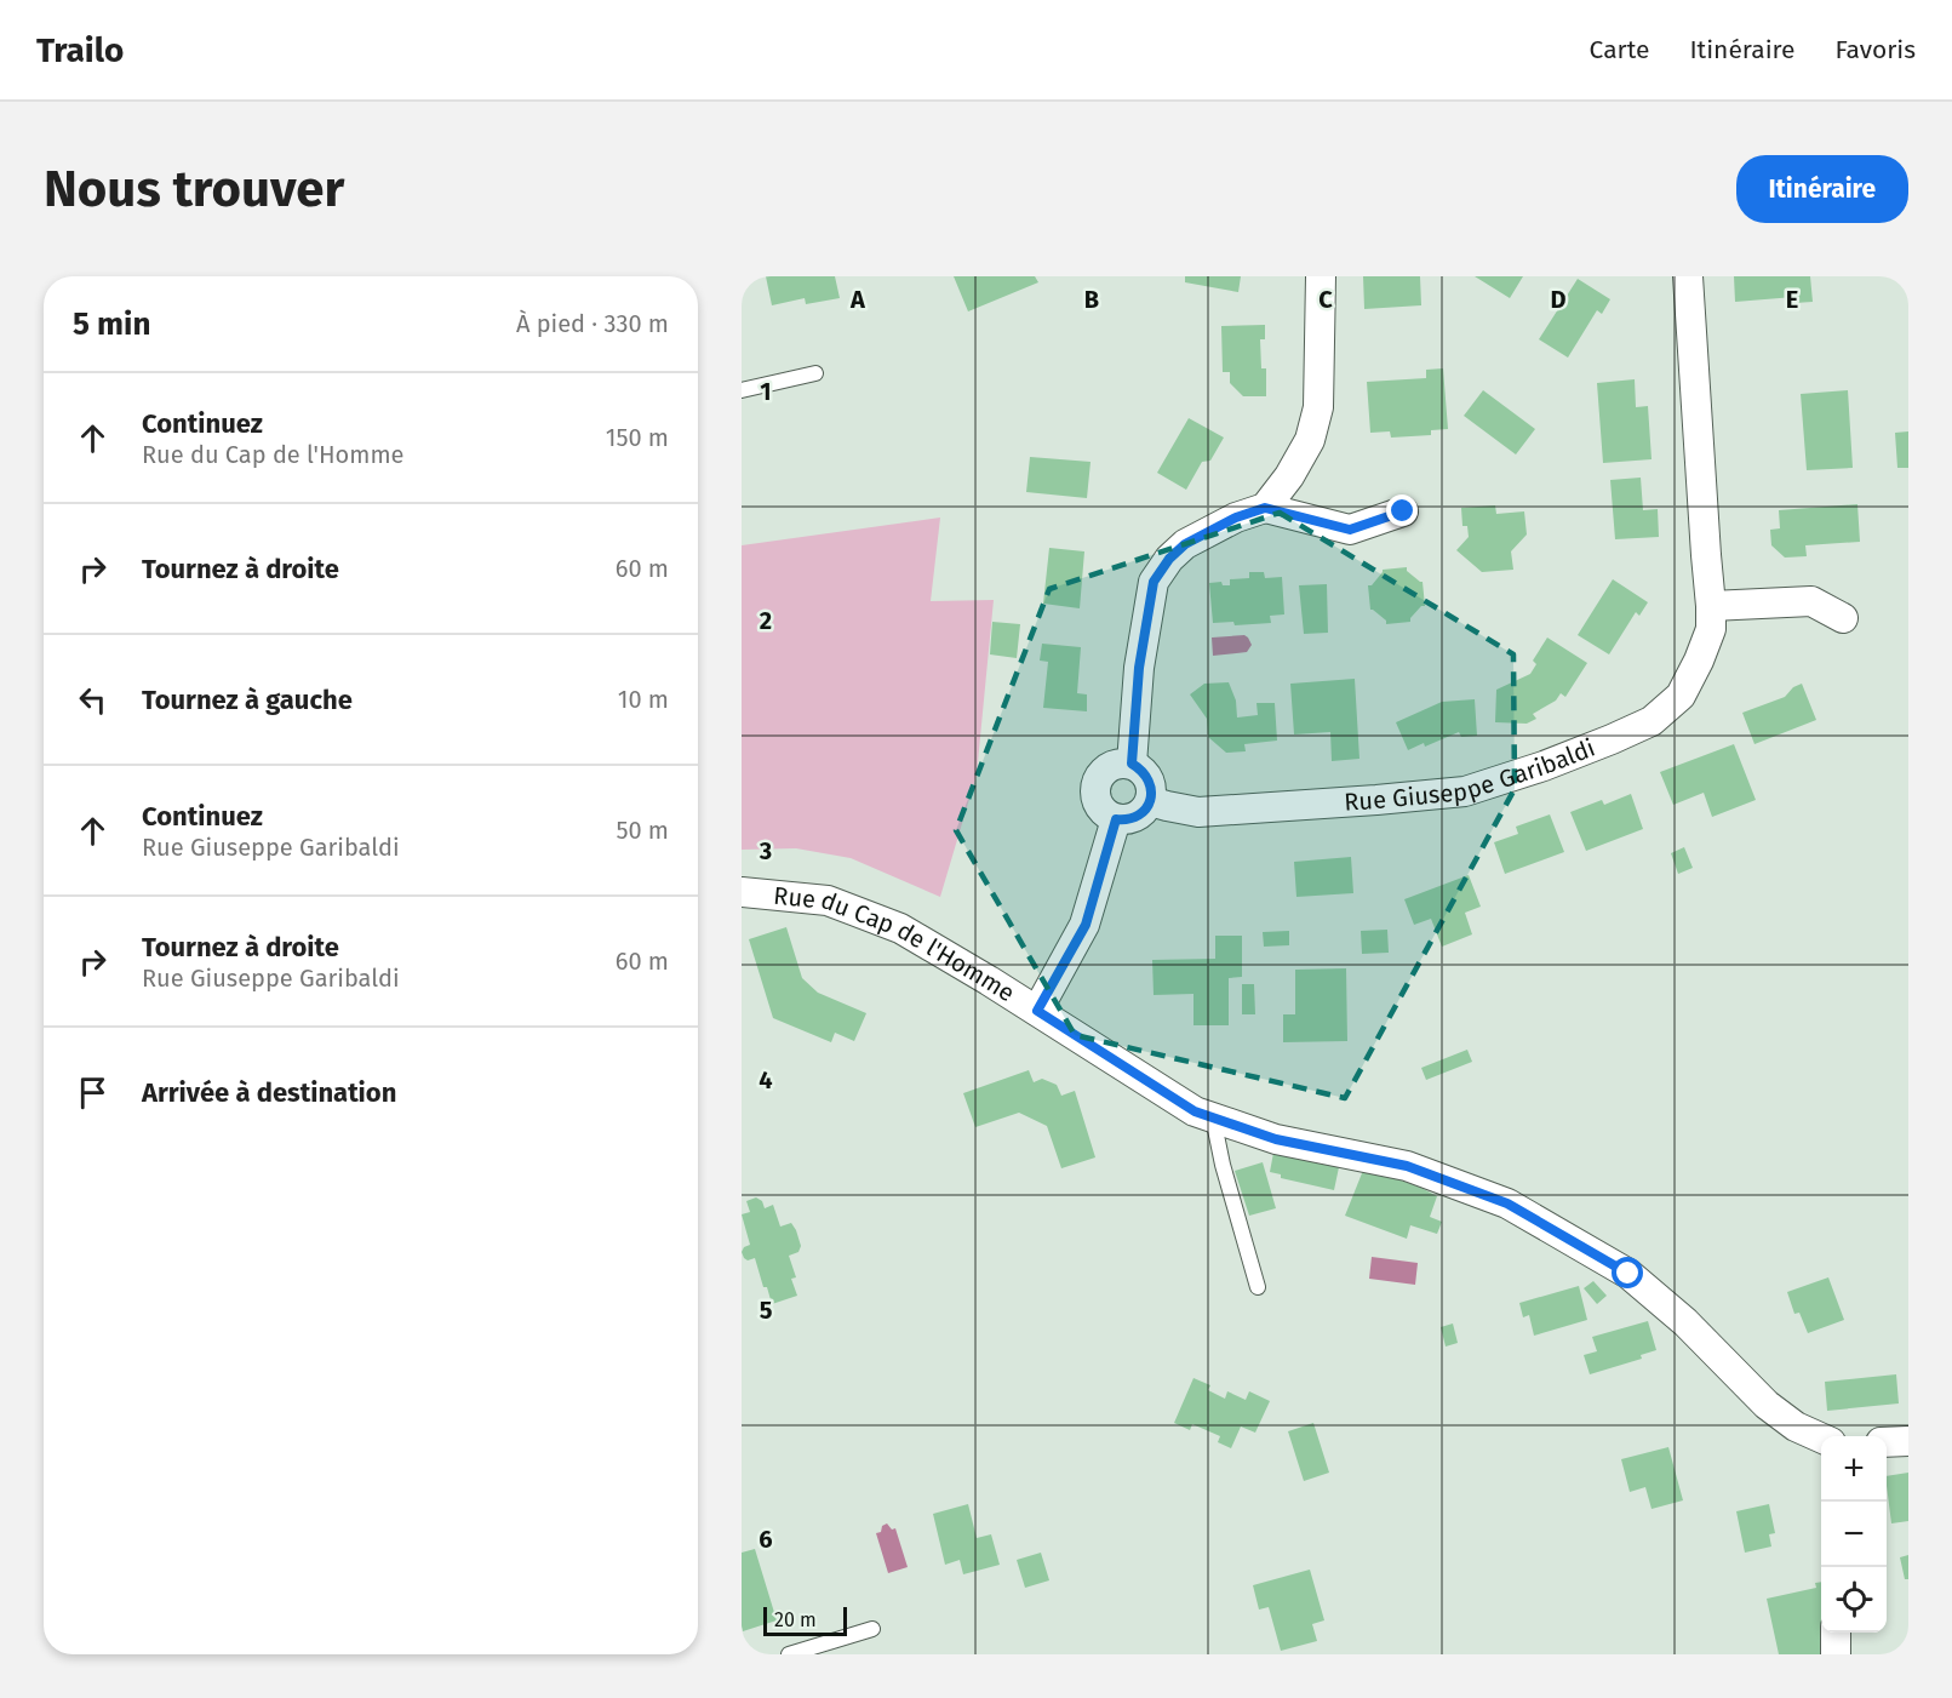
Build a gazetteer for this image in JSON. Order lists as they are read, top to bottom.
{
  "streets": {
    "street": ["Rue Giuseppe Garibaldi", "Rue du Cap de l'Homme"]
  },
  "scale_bar": "20 m",
  "page": {
    "header": "Trailo",
    "nav": ["Carte", "Itinéraire", "Favoris"],
    "buttons": "Itinéraire",
    "title": "Nous trouver",
    "heading": ["5 min", "À pied · 330 m"],
    "list": [
      ["Continuez", "Rue du Cap de l'Homme", "150 m"],
      ["Tournez à droite", "60 m"],
      ["Tournez à gauche", "10 m"],
      ["Continuez", "Rue Giuseppe Garibaldi", "50 m"],
      ["Tournez à droite", "Rue Giuseppe Garibaldi", "60 m"],
      "Arrivée à destination"
    ],
    "map_buttons": ["+", "−"],
    "scale": "20 m"
  },
  "grid": {
    "columns": [
      "A",
      "B",
      "C",
      "D",
      "E"
    ],
    "rows": [
      "1",
      "2",
      "3",
      "4",
      "5",
      "6"
    ]
  }
}
